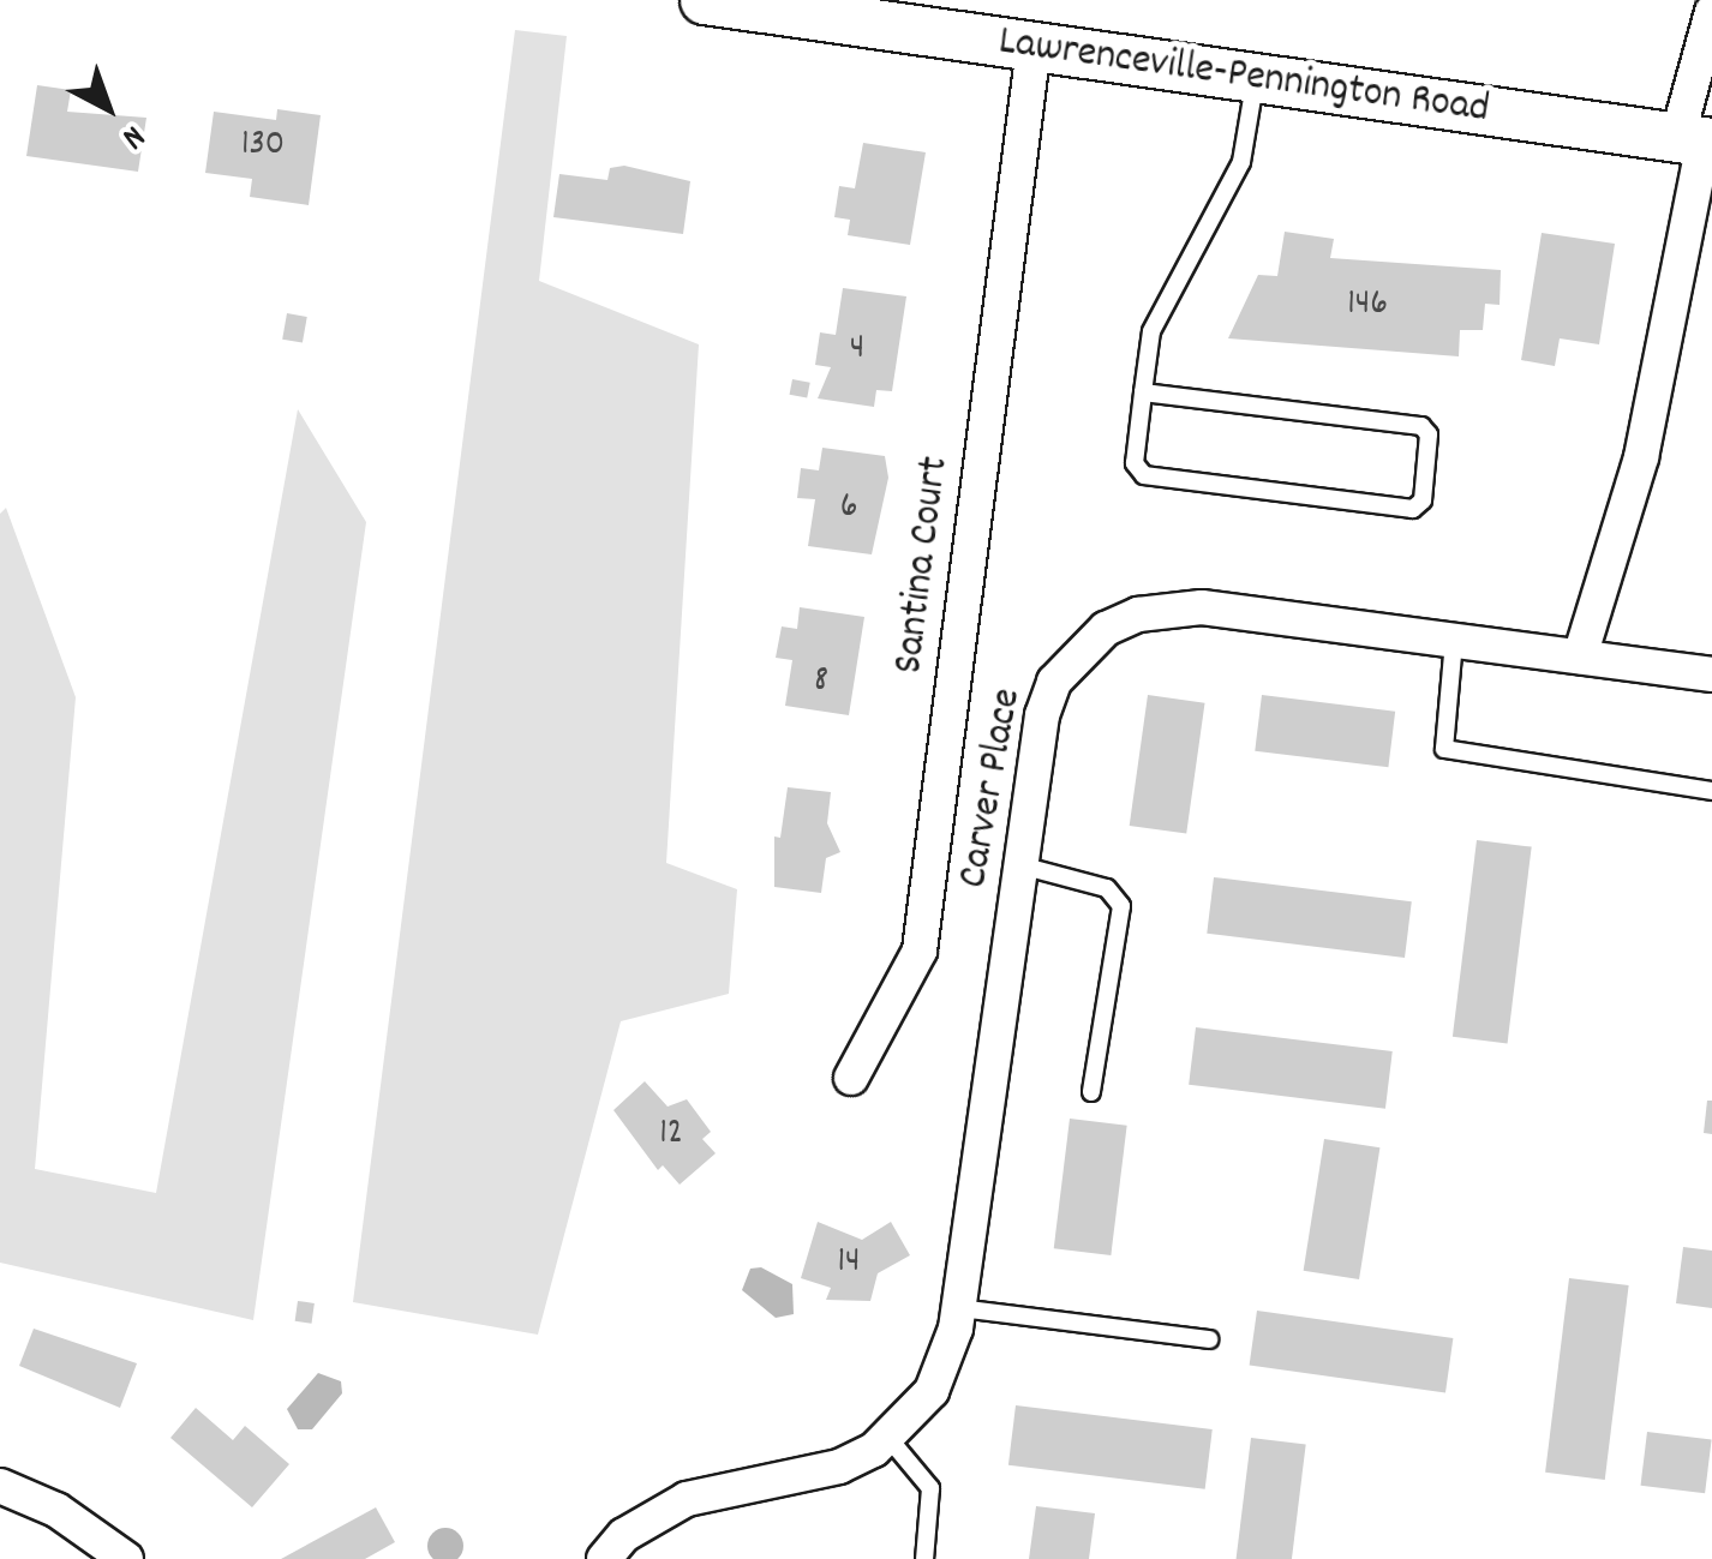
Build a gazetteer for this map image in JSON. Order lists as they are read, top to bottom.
{
  "streets": {
    "street": ["Lawrenceville-Pennington Road", "Santina Court", "Carver Place"]
  },
  "crossings": [
    ["Lawrenceville-Pennington Road", "Santina Court"]
  ],
  "house_numbers": [
    "130",
    "146",
    "4",
    "6",
    "8",
    "12",
    "14"
  ],
  "north": "bottom right"
}
